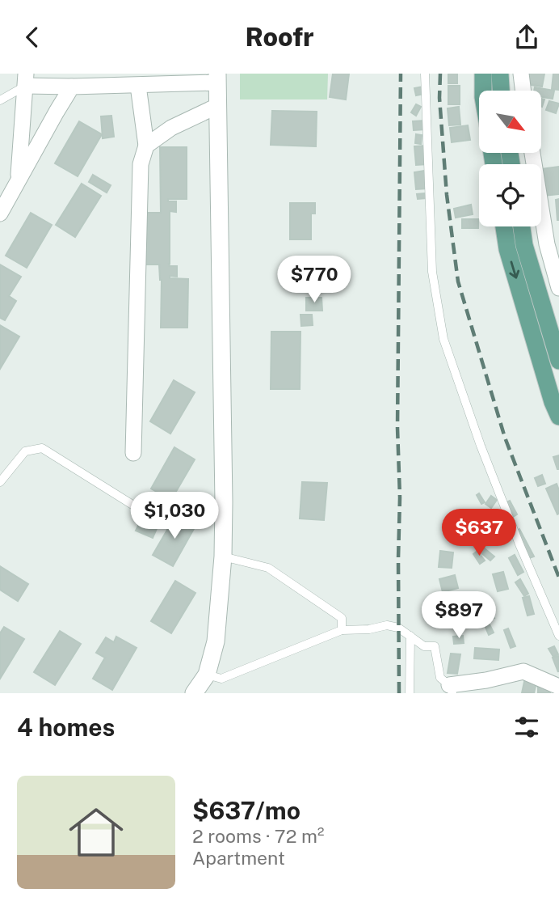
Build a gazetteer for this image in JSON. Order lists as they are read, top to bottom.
{
  "north": "bottom right",
  "page": {
    "header": "Roofr",
    "price": [
      "$770",
      "$1,030",
      "$637",
      "$897"
    ],
    "heading": "4 homes",
    "list": [
      {
        "name": "$637/mo",
        "note": "2 rooms · 72 m² · Apartment"
      }
    ]
  }
}
